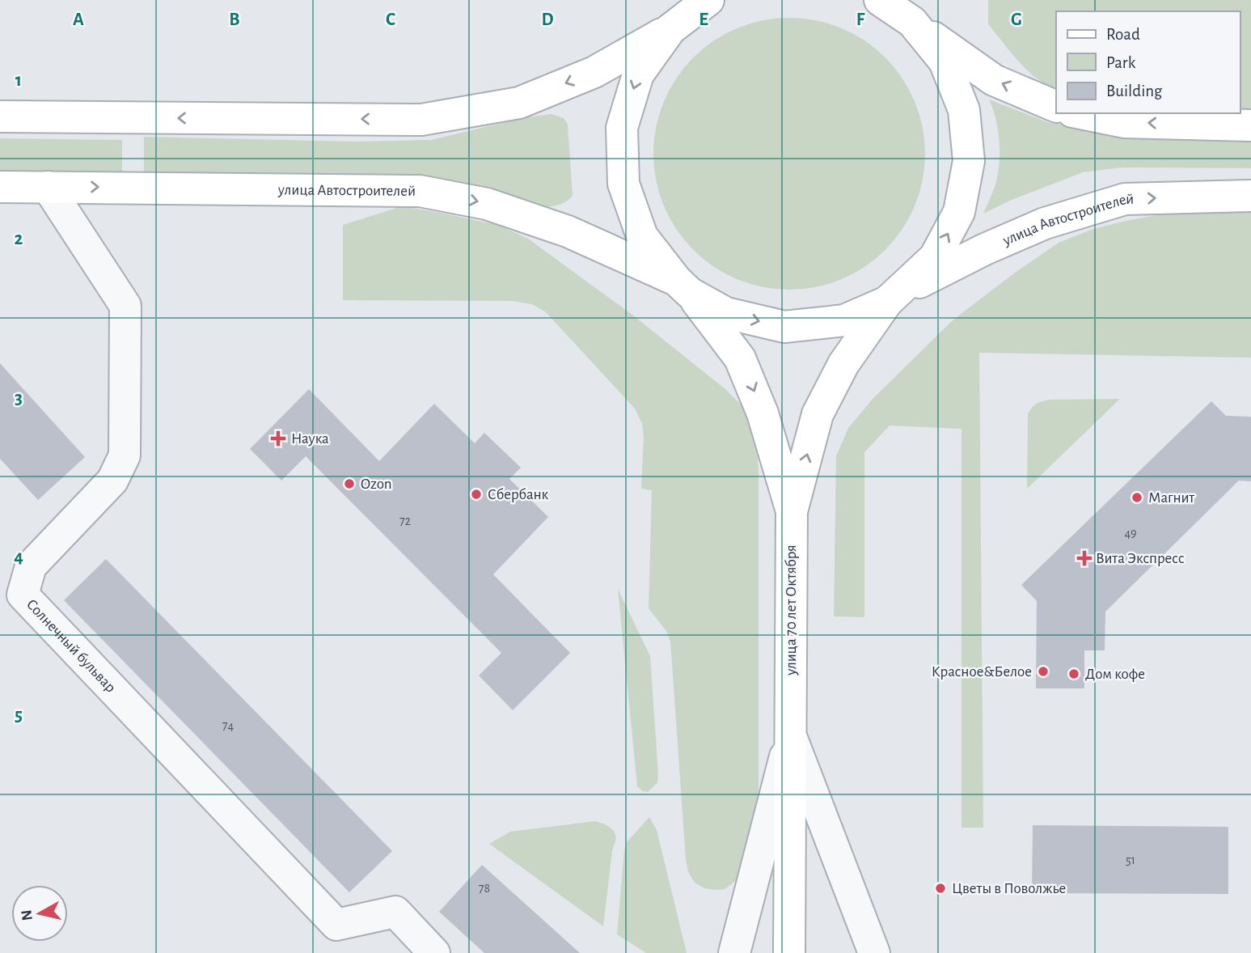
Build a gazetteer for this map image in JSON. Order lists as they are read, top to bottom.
{
  "streets": {
    "main road": ["улица Автостроителей", "улица 70 лет Октября"],
    "street": ["Солнечный бульвар"]
  },
  "crossings": [
    ["улица Автостроителей", "улица 70 лет Октября"],
    ["улица Автостроителей", "Солнечный бульвар"]
  ],
  "one_way": ["улица 70 лет Октября"],
  "places": {
    "health": ["Наука", "Вита Экспресс"],
    "other": [
      "Ozon",
      "Сбербанк",
      "Магнит",
      "Красное&Белое",
      "Дом кофе",
      "Цветы в Поволжье"
    ]
  },
  "house_numbers": [
    "72",
    "49",
    "74",
    "51",
    "78"
  ],
  "legend": ["Road", "Park", "Building"],
  "north": "left",
  "grid": {
    "columns": [
      "A",
      "B",
      "C",
      "D",
      "E",
      "F",
      "G"
    ],
    "rows": [
      "1",
      "2",
      "3",
      "4",
      "5"
    ]
  }
}
